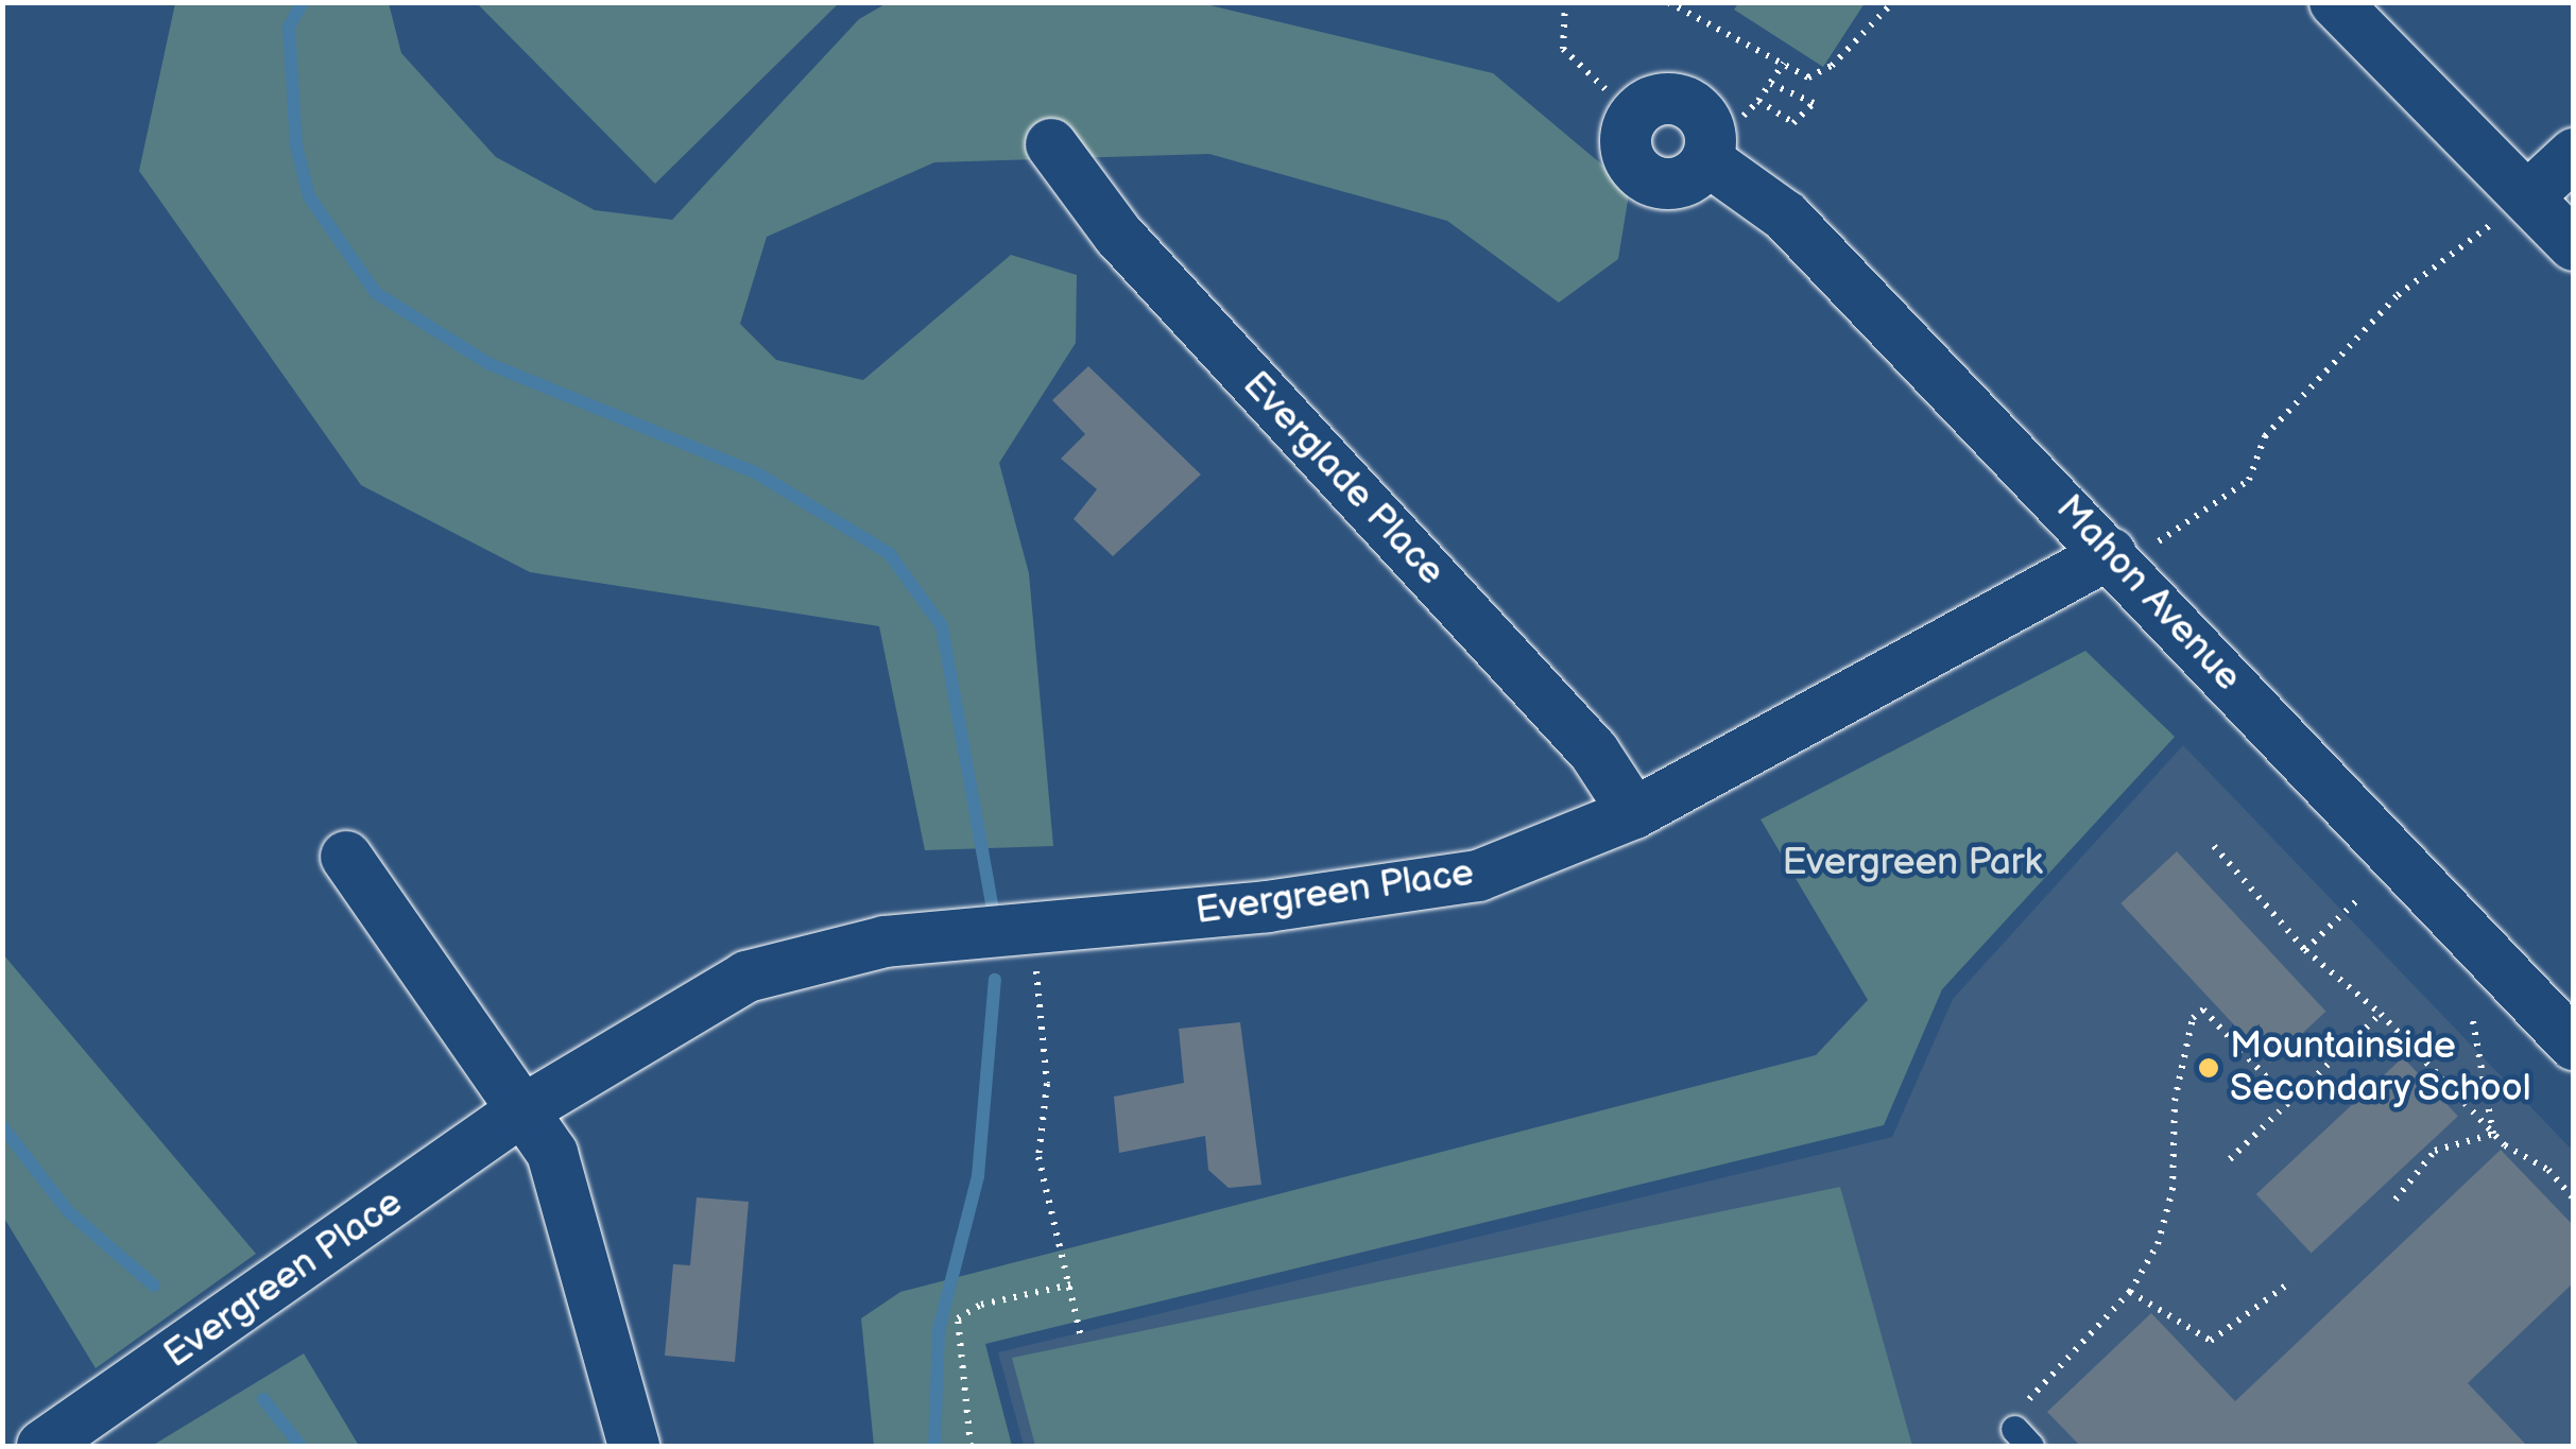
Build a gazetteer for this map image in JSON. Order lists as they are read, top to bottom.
{
  "streets": {
    "street": ["Everglade Place", "Mahon Avenue", "Evergreen Place"]
  },
  "crossings": [
    ["Everglade Place", "Evergreen Place"],
    ["Mahon Avenue", "Evergreen Place"]
  ],
  "parks": ["Evergreen Park"],
  "places": ["Mountainside Secondary School"]
}
